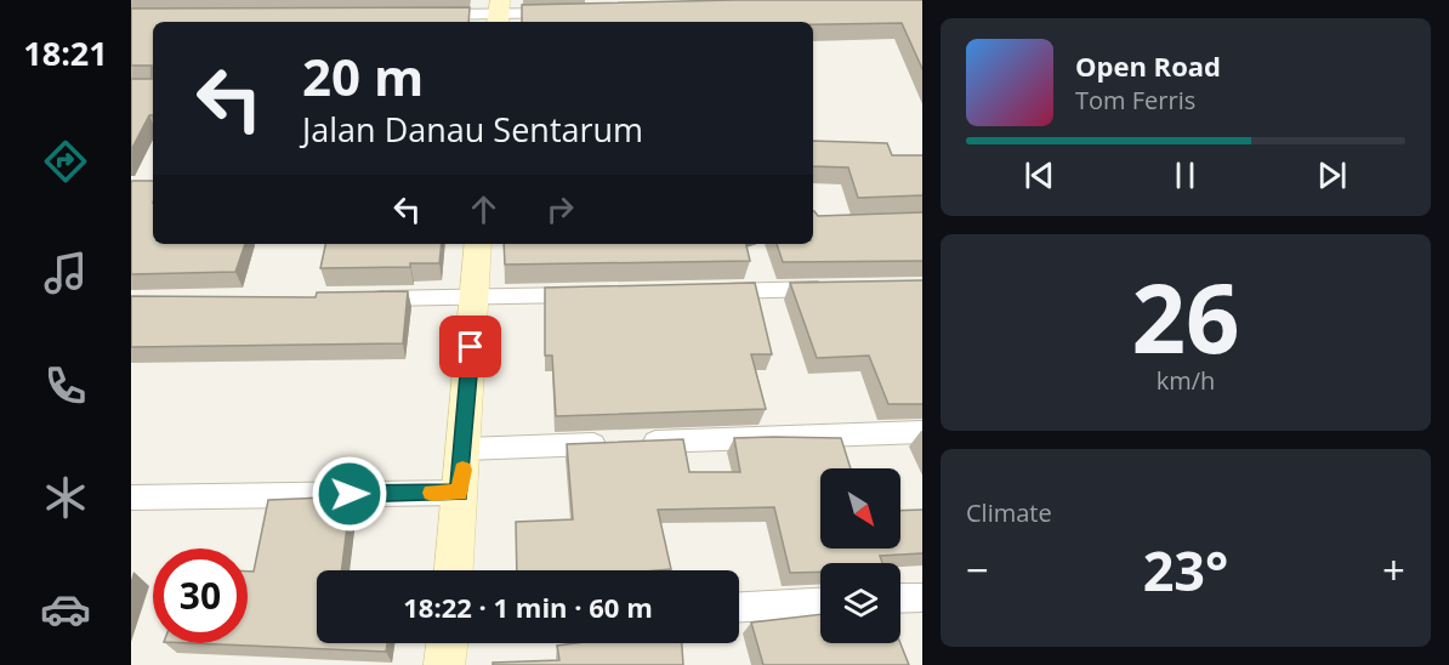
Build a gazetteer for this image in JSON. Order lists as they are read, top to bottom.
{
  "north": "bottom right",
  "page": {
    "tabs": "18:21",
    "turn": ["20 m", "Jalan Danau Sentarum"],
    "song": ["Open Road", "Tom Ferris"],
    "tile": [
      ["26", "km/h"],
      "Climate"
    ],
    "heat": ["−", "23°", "+"],
    "limit": "30",
    "trip": "18:22 · 1 min · 60 m"
  }
}
